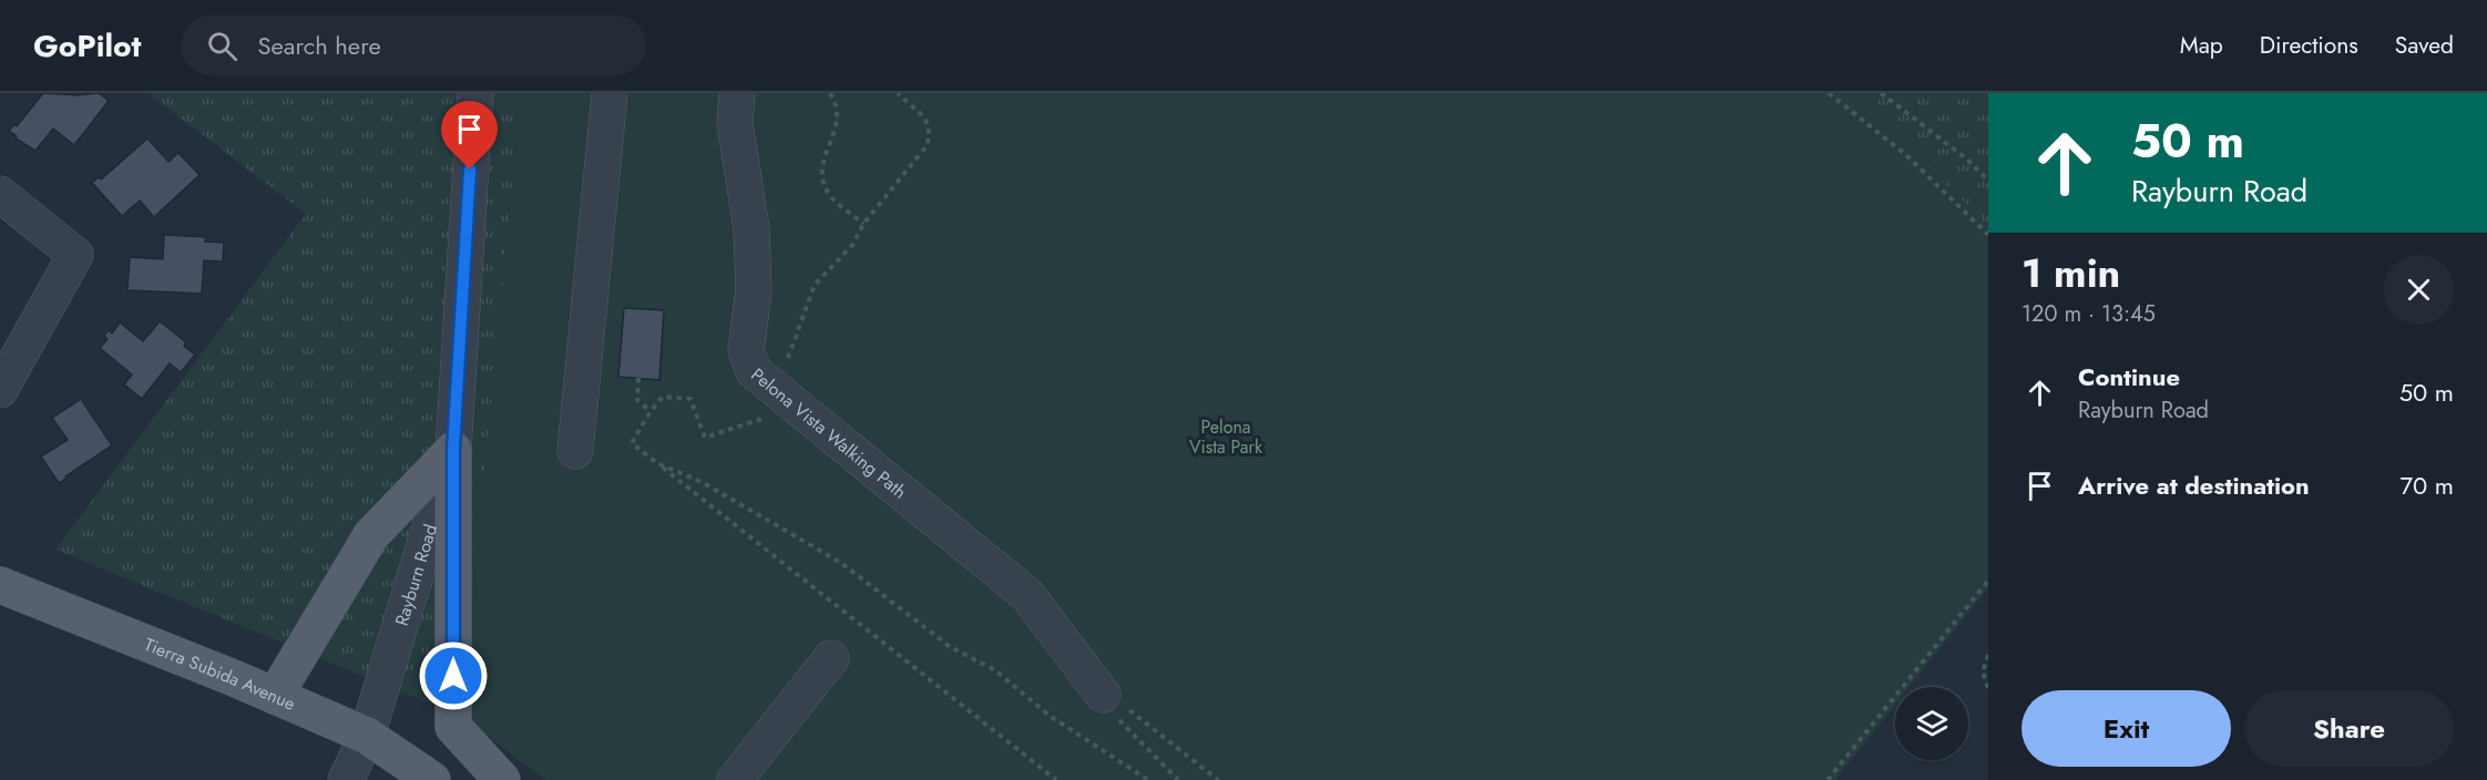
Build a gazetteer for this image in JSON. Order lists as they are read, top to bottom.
{
  "streets": {
    "main road": ["Tierra Subida Avenue"],
    "street": ["Pelona Vista Walking Path", "Rayburn Road"]
  },
  "crossings": [
    ["Rayburn Road", "Tierra Subida Avenue"]
  ],
  "parks": ["Pelona Vista Park"],
  "page": {
    "header": "GoPilot",
    "search": "Search here",
    "nav": ["Map", "Directions", "Saved"],
    "turn": ["50 m", "Rayburn Road"],
    "heading": ["1 min", "120 m · 13:45"],
    "list": [
      {
        "name": "Continue",
        "note": "Rayburn Road",
        "value": "50 m"
      },
      {
        "name": "Arrive at destination",
        "value": "70 m"
      }
    ],
    "buttons": ["Exit", "Share"]
  }
}
